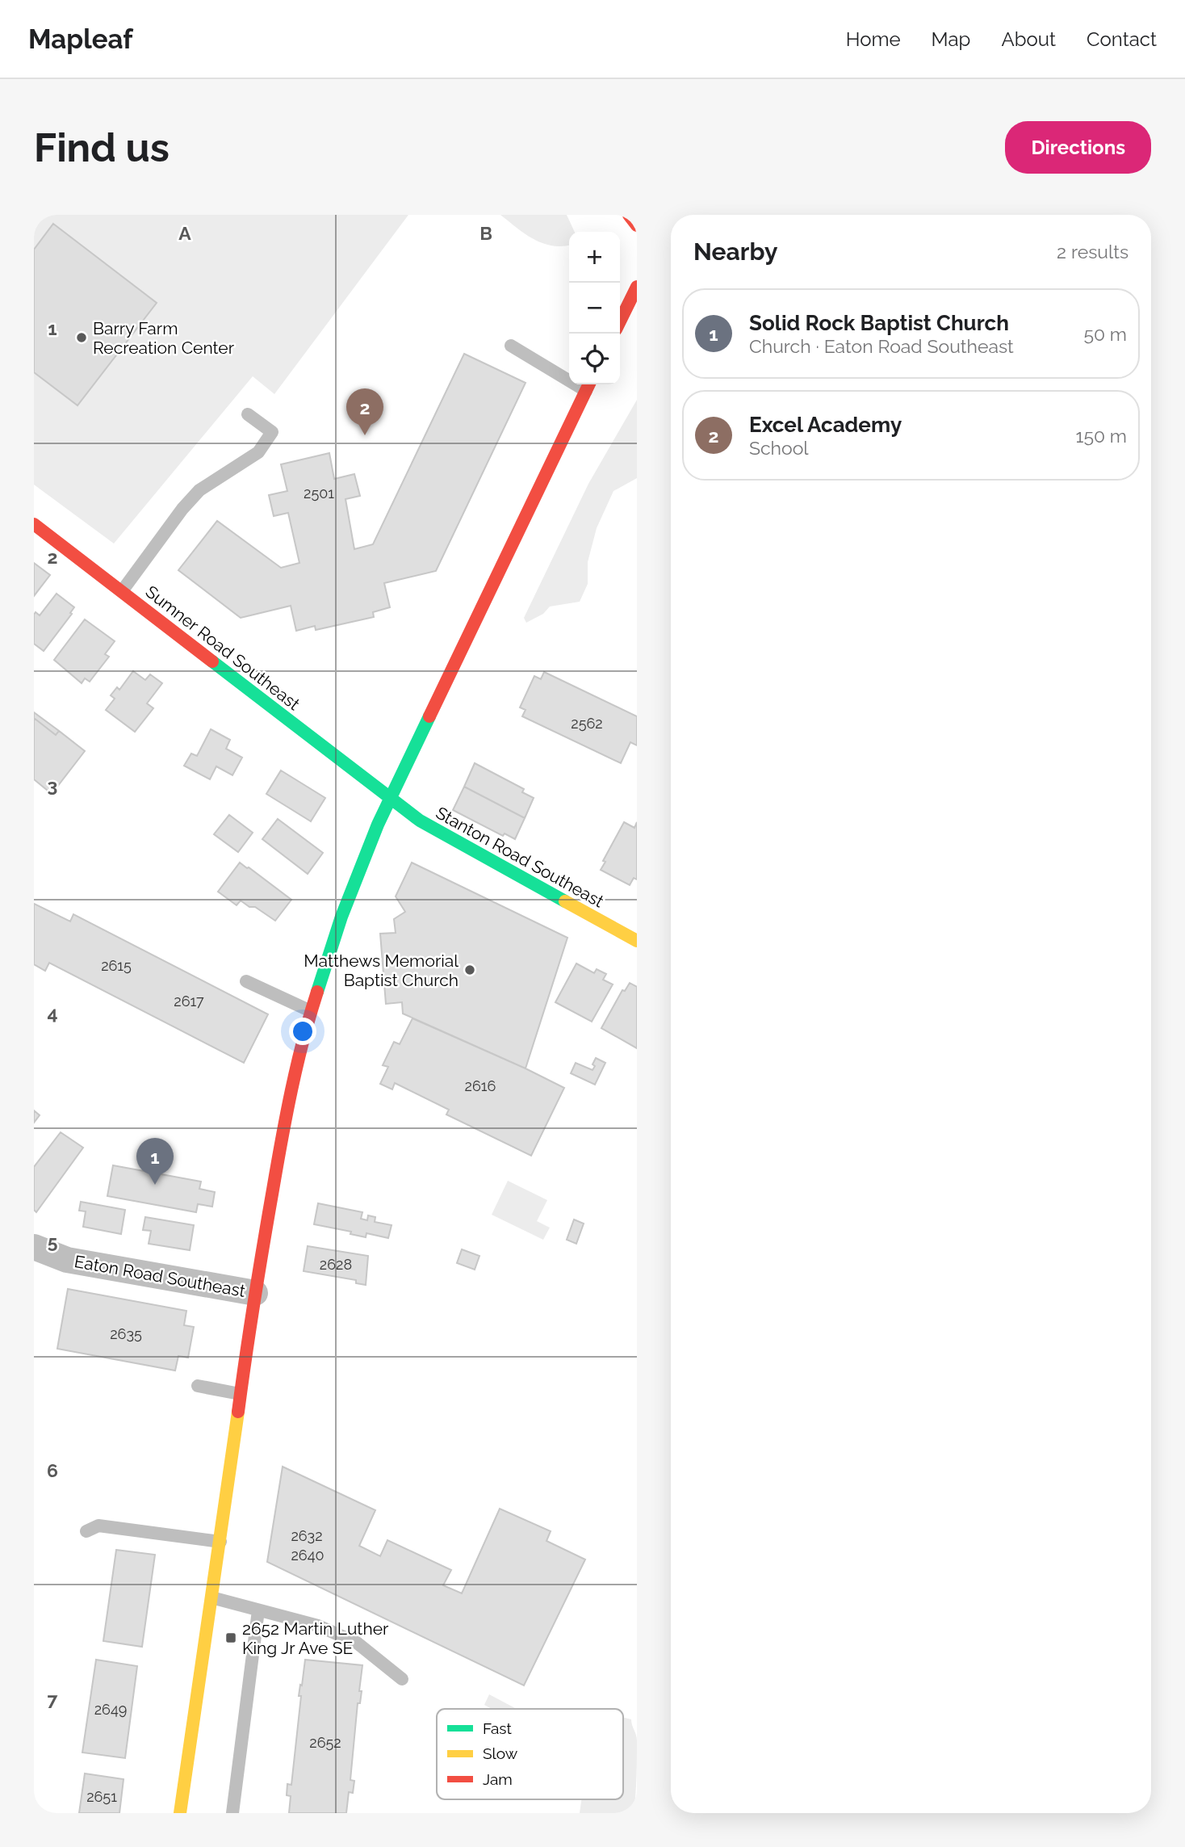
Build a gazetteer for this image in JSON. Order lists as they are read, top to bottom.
{
  "streets": {
    "main road": ["Sumner Road Southeast", "Stanton Road Southeast"],
    "street": ["Eaton Road Southeast"]
  },
  "crossings": [
    ["Sumner Road Southeast", "Stanton Road Southeast"]
  ],
  "places": {
    "other": ["Barry Farm Recreation Center", "Matthews Memorial Baptist Church"],
    "transit": ["2652 Martin Luther King Jr Ave SE"]
  },
  "house_numbers": [
    "2501",
    "2562",
    "2615",
    "2617",
    "2616",
    "2628",
    "2635",
    "2632",
    "2640",
    "2649",
    "2652",
    "2651"
  ],
  "legend": ["Fast", "Slow", "Jam"],
  "page": {
    "header": "Mapleaf",
    "nav": [
      "Home",
      "Map",
      "About",
      "Contact"
    ],
    "buttons": "Directions",
    "title": "Find us",
    "heading": ["Nearby", "2 results"],
    "map_buttons": ["+", "−"],
    "list": [
      {
        "mark": "1",
        "name": "Solid Rock Baptist Church",
        "note": "Church · Eaton Road Southeast",
        "value": "50 m"
      },
      {
        "mark": "2",
        "name": "Excel Academy",
        "note": "School",
        "value": "150 m"
      }
    ],
    "pins": ["2", "1"]
  },
  "grid": {
    "columns": ["A", "B"],
    "rows": [
      "1",
      "2",
      "3",
      "4",
      "5",
      "6",
      "7"
    ]
  }
}
